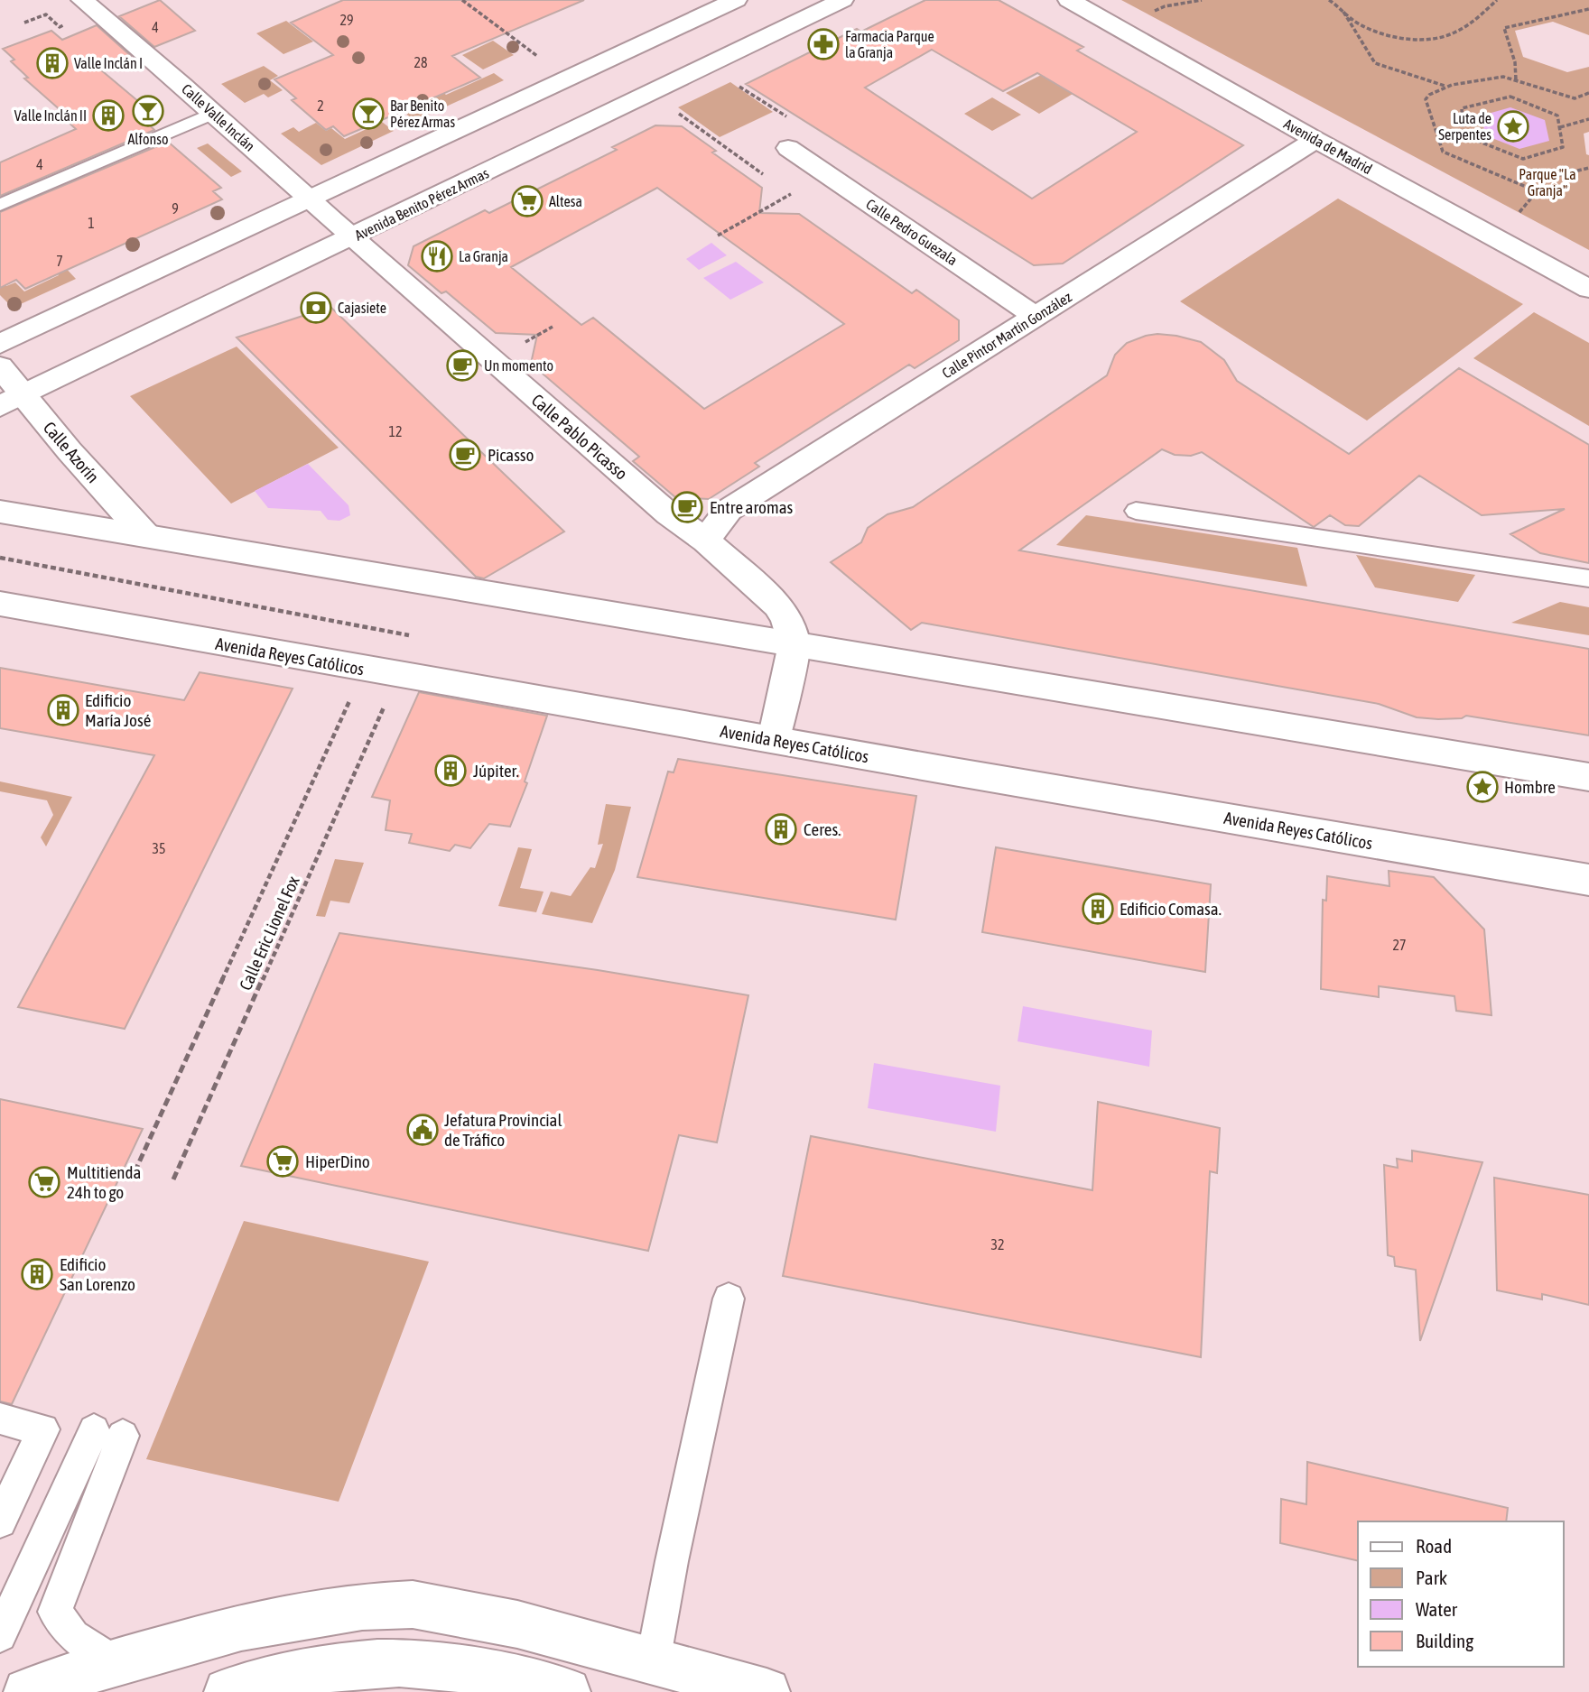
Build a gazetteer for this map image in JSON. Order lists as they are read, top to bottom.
{
  "streets": {
    "street": [
      "Calle Valle Inclán",
      "Avenida de Madrid",
      "Avenida Benito Pérez Armas",
      "Calle Pedro Guezala",
      "Calle Pintor Martín González",
      "Calle Pablo Picasso",
      "Calle Azorín",
      "Avenida Reyes Católicos"
    ],
    "path": ["Calle Eric Lionel Fox"]
  },
  "crossings": [
    ["Calle Valle Inclán", "Avenida Benito Pérez Armas"],
    ["Calle Valle Inclán", "Calle Pablo Picasso"],
    ["Avenida de Madrid", "Calle Pintor Martín González"],
    ["Avenida Benito Pérez Armas", "Calle Pablo Picasso"],
    ["Avenida Benito Pérez Armas", "Calle Azorín"],
    ["Calle Pedro Guezala", "Calle Pintor Martín González"],
    ["Calle Pintor Martín González", "Calle Pablo Picasso"]
  ],
  "parks": ["Parque \"La Granja\""],
  "places": {
    "pharmacy": ["Farmacia Parque la Granja"],
    "building": [
      "Valle Inclán I",
      "Valle Inclán II",
      "Edificio María José",
      "Júpiter.",
      "Ceres.",
      "Edificio Comasa.",
      "Edificio San Lorenzo"
    ],
    "bar": ["Alfonso", "Bar Benito Pérez Armas"],
    "place": ["Luta de Serpentes", "Hombre"],
    "supermarket": ["Altesa", "HiperDino", "Multitienda 24h to go"],
    "restaurant": ["La Granja"],
    "bank": ["Cajasiete"],
    "cafe": ["Un momento", "Picasso", "Entre aromas"],
    "public building": ["Jefatura Provincial de Tráfico"]
  },
  "house_numbers": [
    "29",
    "4",
    "28",
    "2",
    "4",
    "9",
    "1",
    "7",
    "12",
    "35",
    "27",
    "32"
  ],
  "legend": [
    "Road",
    "Park",
    "Water",
    "Building"
  ]
}
